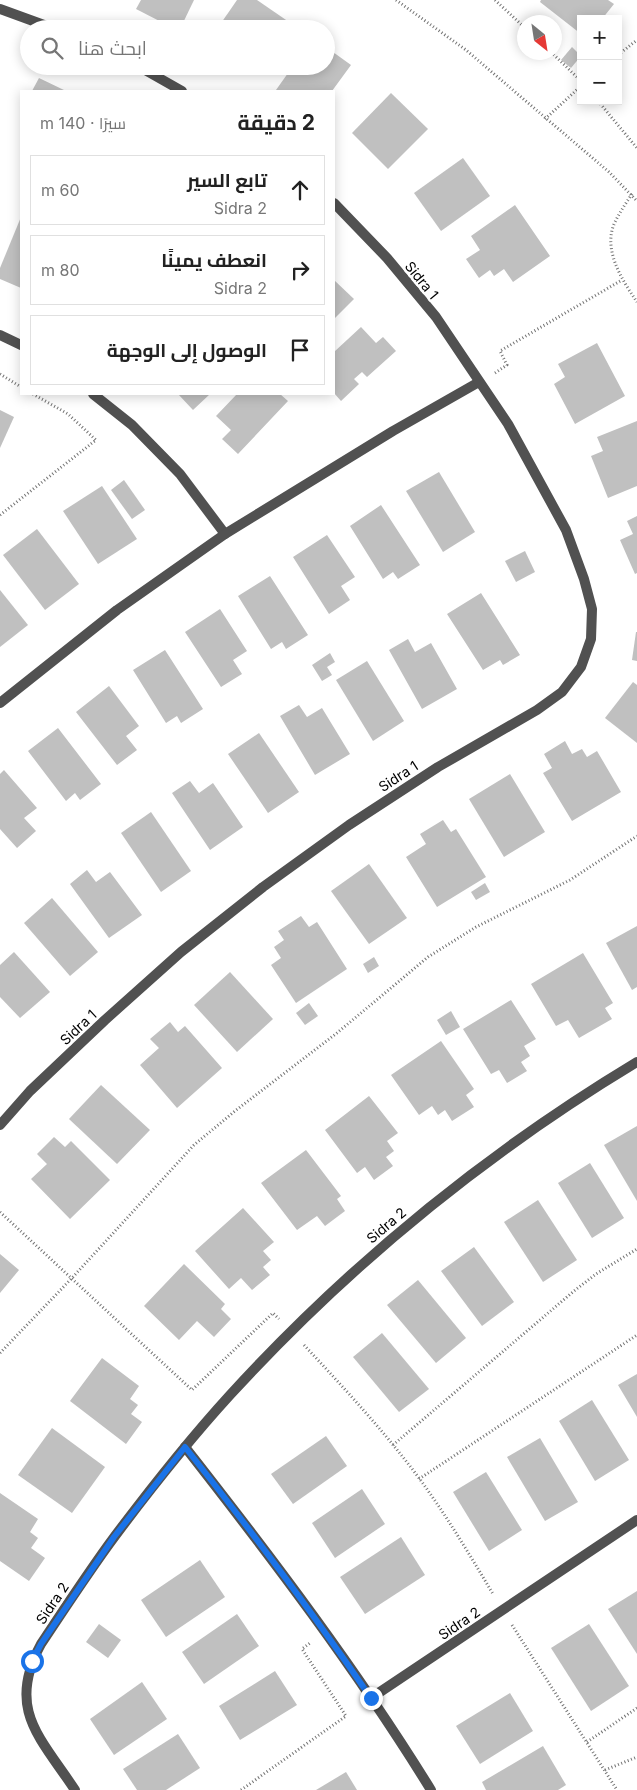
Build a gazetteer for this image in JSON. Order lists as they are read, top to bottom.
{
  "streets": {
    "street": ["Sidra 1", "Sidra 2"]
  },
  "north": "bottom right",
  "page": {
    "map_buttons": ["+", "−"],
    "search": "ابحث هنا",
    "heading": ["2 دقيقة", "سيرًا · 140 m"],
    "list": [
      ["تابع السير", "Sidra 2", "60 m"],
      ["انعطف يمينًا", "Sidra 2", "80 m"],
      "الوصول إلى الوجهة"
    ]
  }
}
